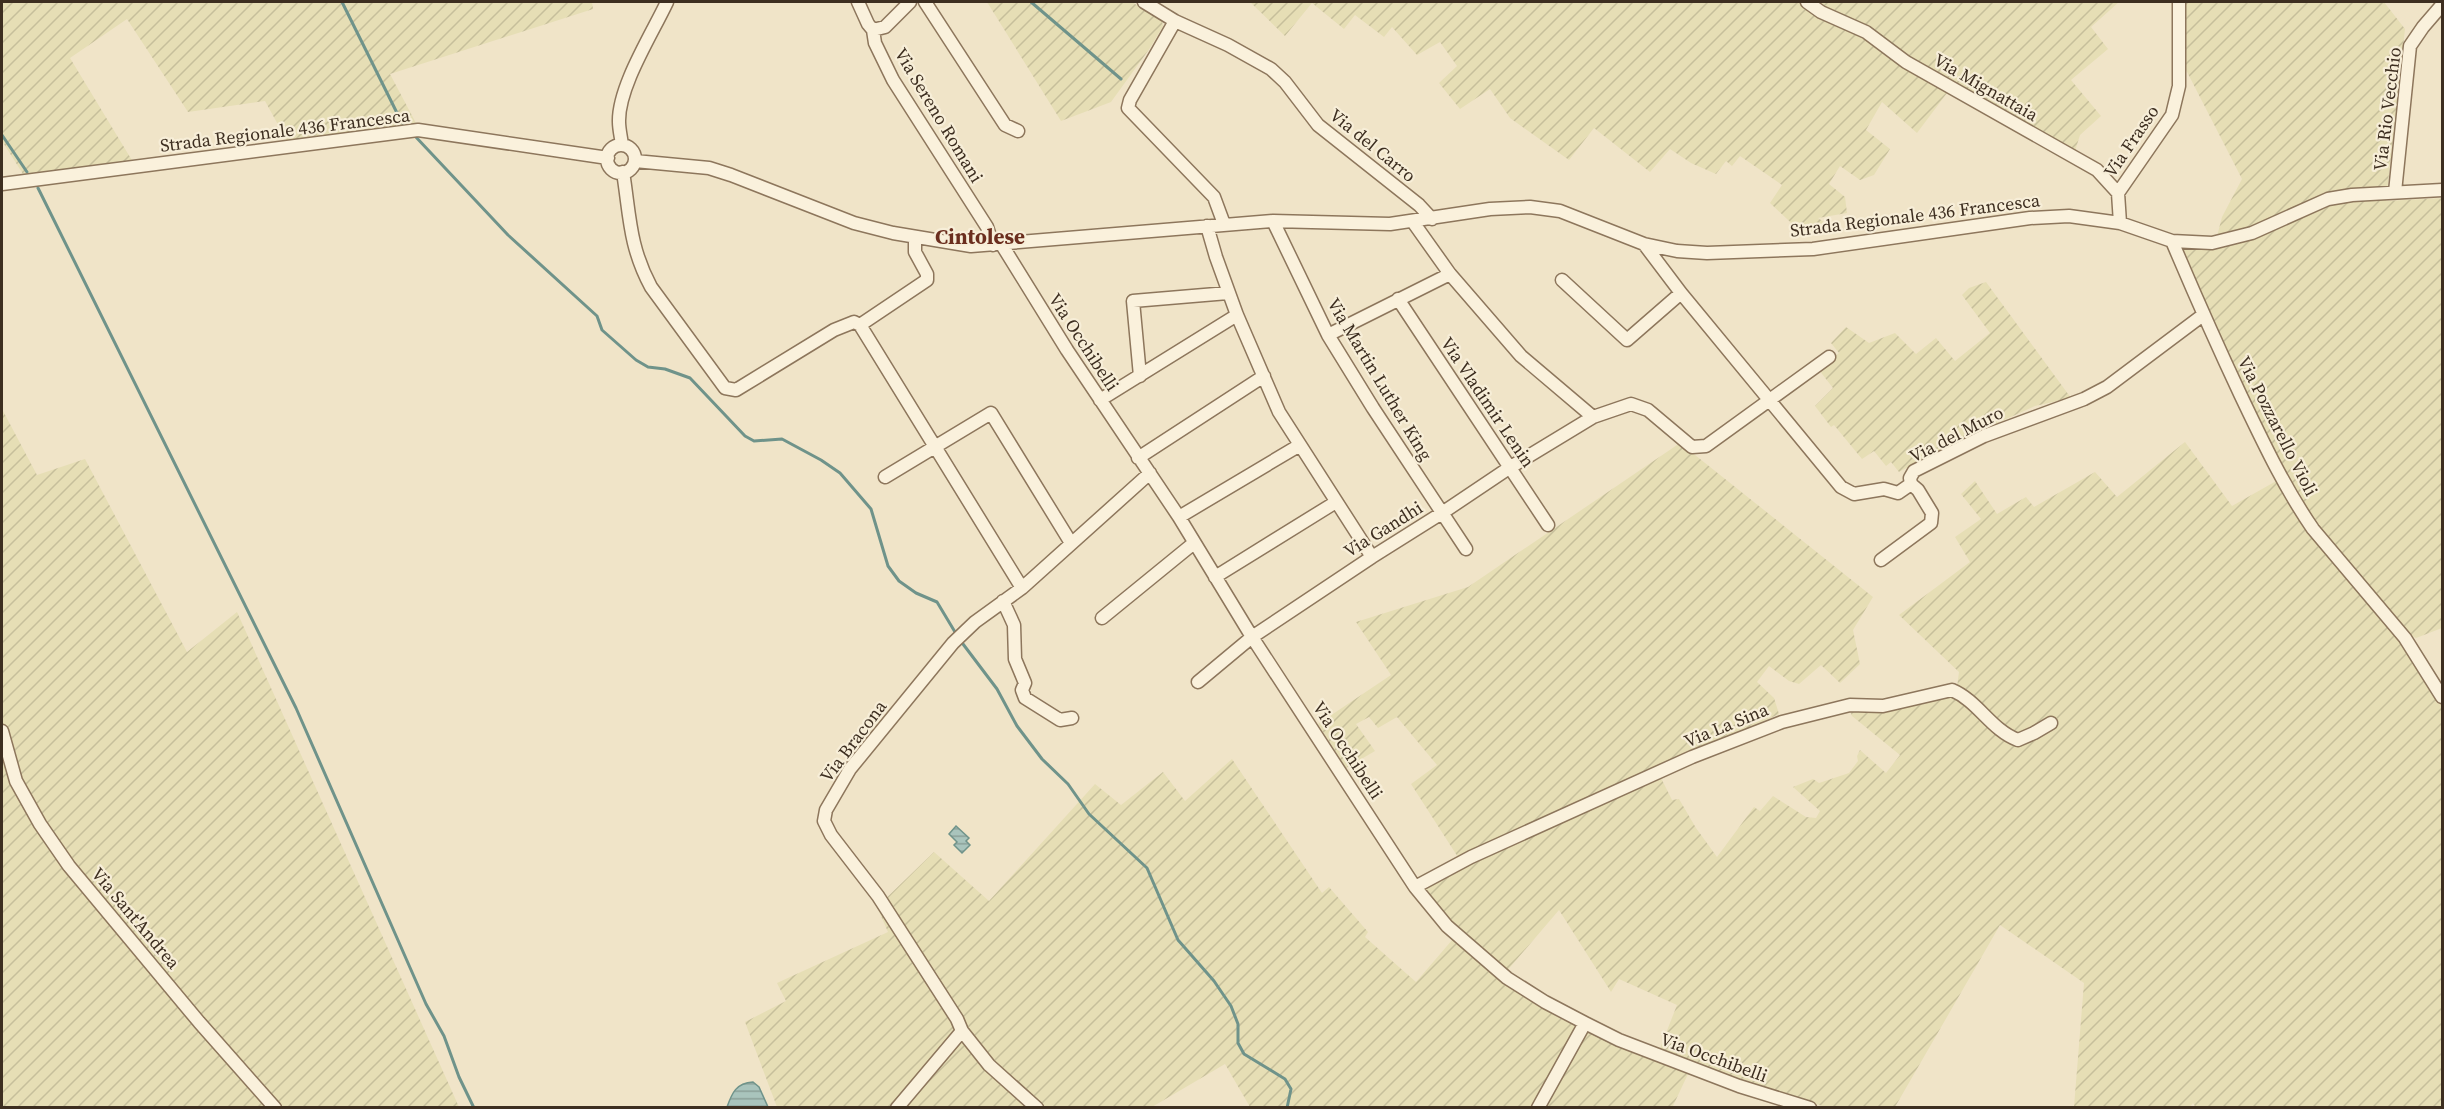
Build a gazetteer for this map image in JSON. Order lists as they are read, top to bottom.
{
  "streets": {
    "street": [
      "Via Mignattaia",
      "Via Rio Vecchio",
      "Via Sereno Romani",
      "Strada Regionale 436 Francesca",
      "Via Frasso",
      "Via del Carro",
      "Via Occhibelli",
      "Via Martin Luther King",
      "Via Vladimir Lenin",
      "Via Pozzarello Violi",
      "Via del Muro",
      "Via Gandhi",
      "Via La Sina",
      "Via Bracona",
      "Via Sant'Andrea"
    ]
  },
  "crossings": [
    ["Via Mignattaia", "Via Frasso"],
    ["Via Rio Vecchio", "Strada Regionale 436 Francesca"],
    ["Via Sereno Romani", "Strada Regionale 436 Francesca"],
    ["Via Sereno Romani", "Via Occhibelli"],
    ["Strada Regionale 436 Francesca", "Via del Carro"],
    ["Strada Regionale 436 Francesca", "Via Occhibelli"],
    ["Strada Regionale 436 Francesca", "Via Martin Luther King"],
    ["Strada Regionale 436 Francesca", "Via Pozzarello Violi"],
    ["Strada Regionale 436 Francesca", "Via del Muro"],
    ["Via Occhibelli", "Via Gandhi"],
    ["Via Occhibelli", "Via La Sina"],
    ["Via Occhibelli", "Via Bracona"],
    ["Via Martin Luther King", "Via Gandhi"],
    ["Via Vladimir Lenin", "Via Gandhi"],
    ["Via Pozzarello Violi", "Via del Muro"],
    ["Via del Muro", "Via Gandhi"]
  ],
  "districts": ["Cintolese"]
}
